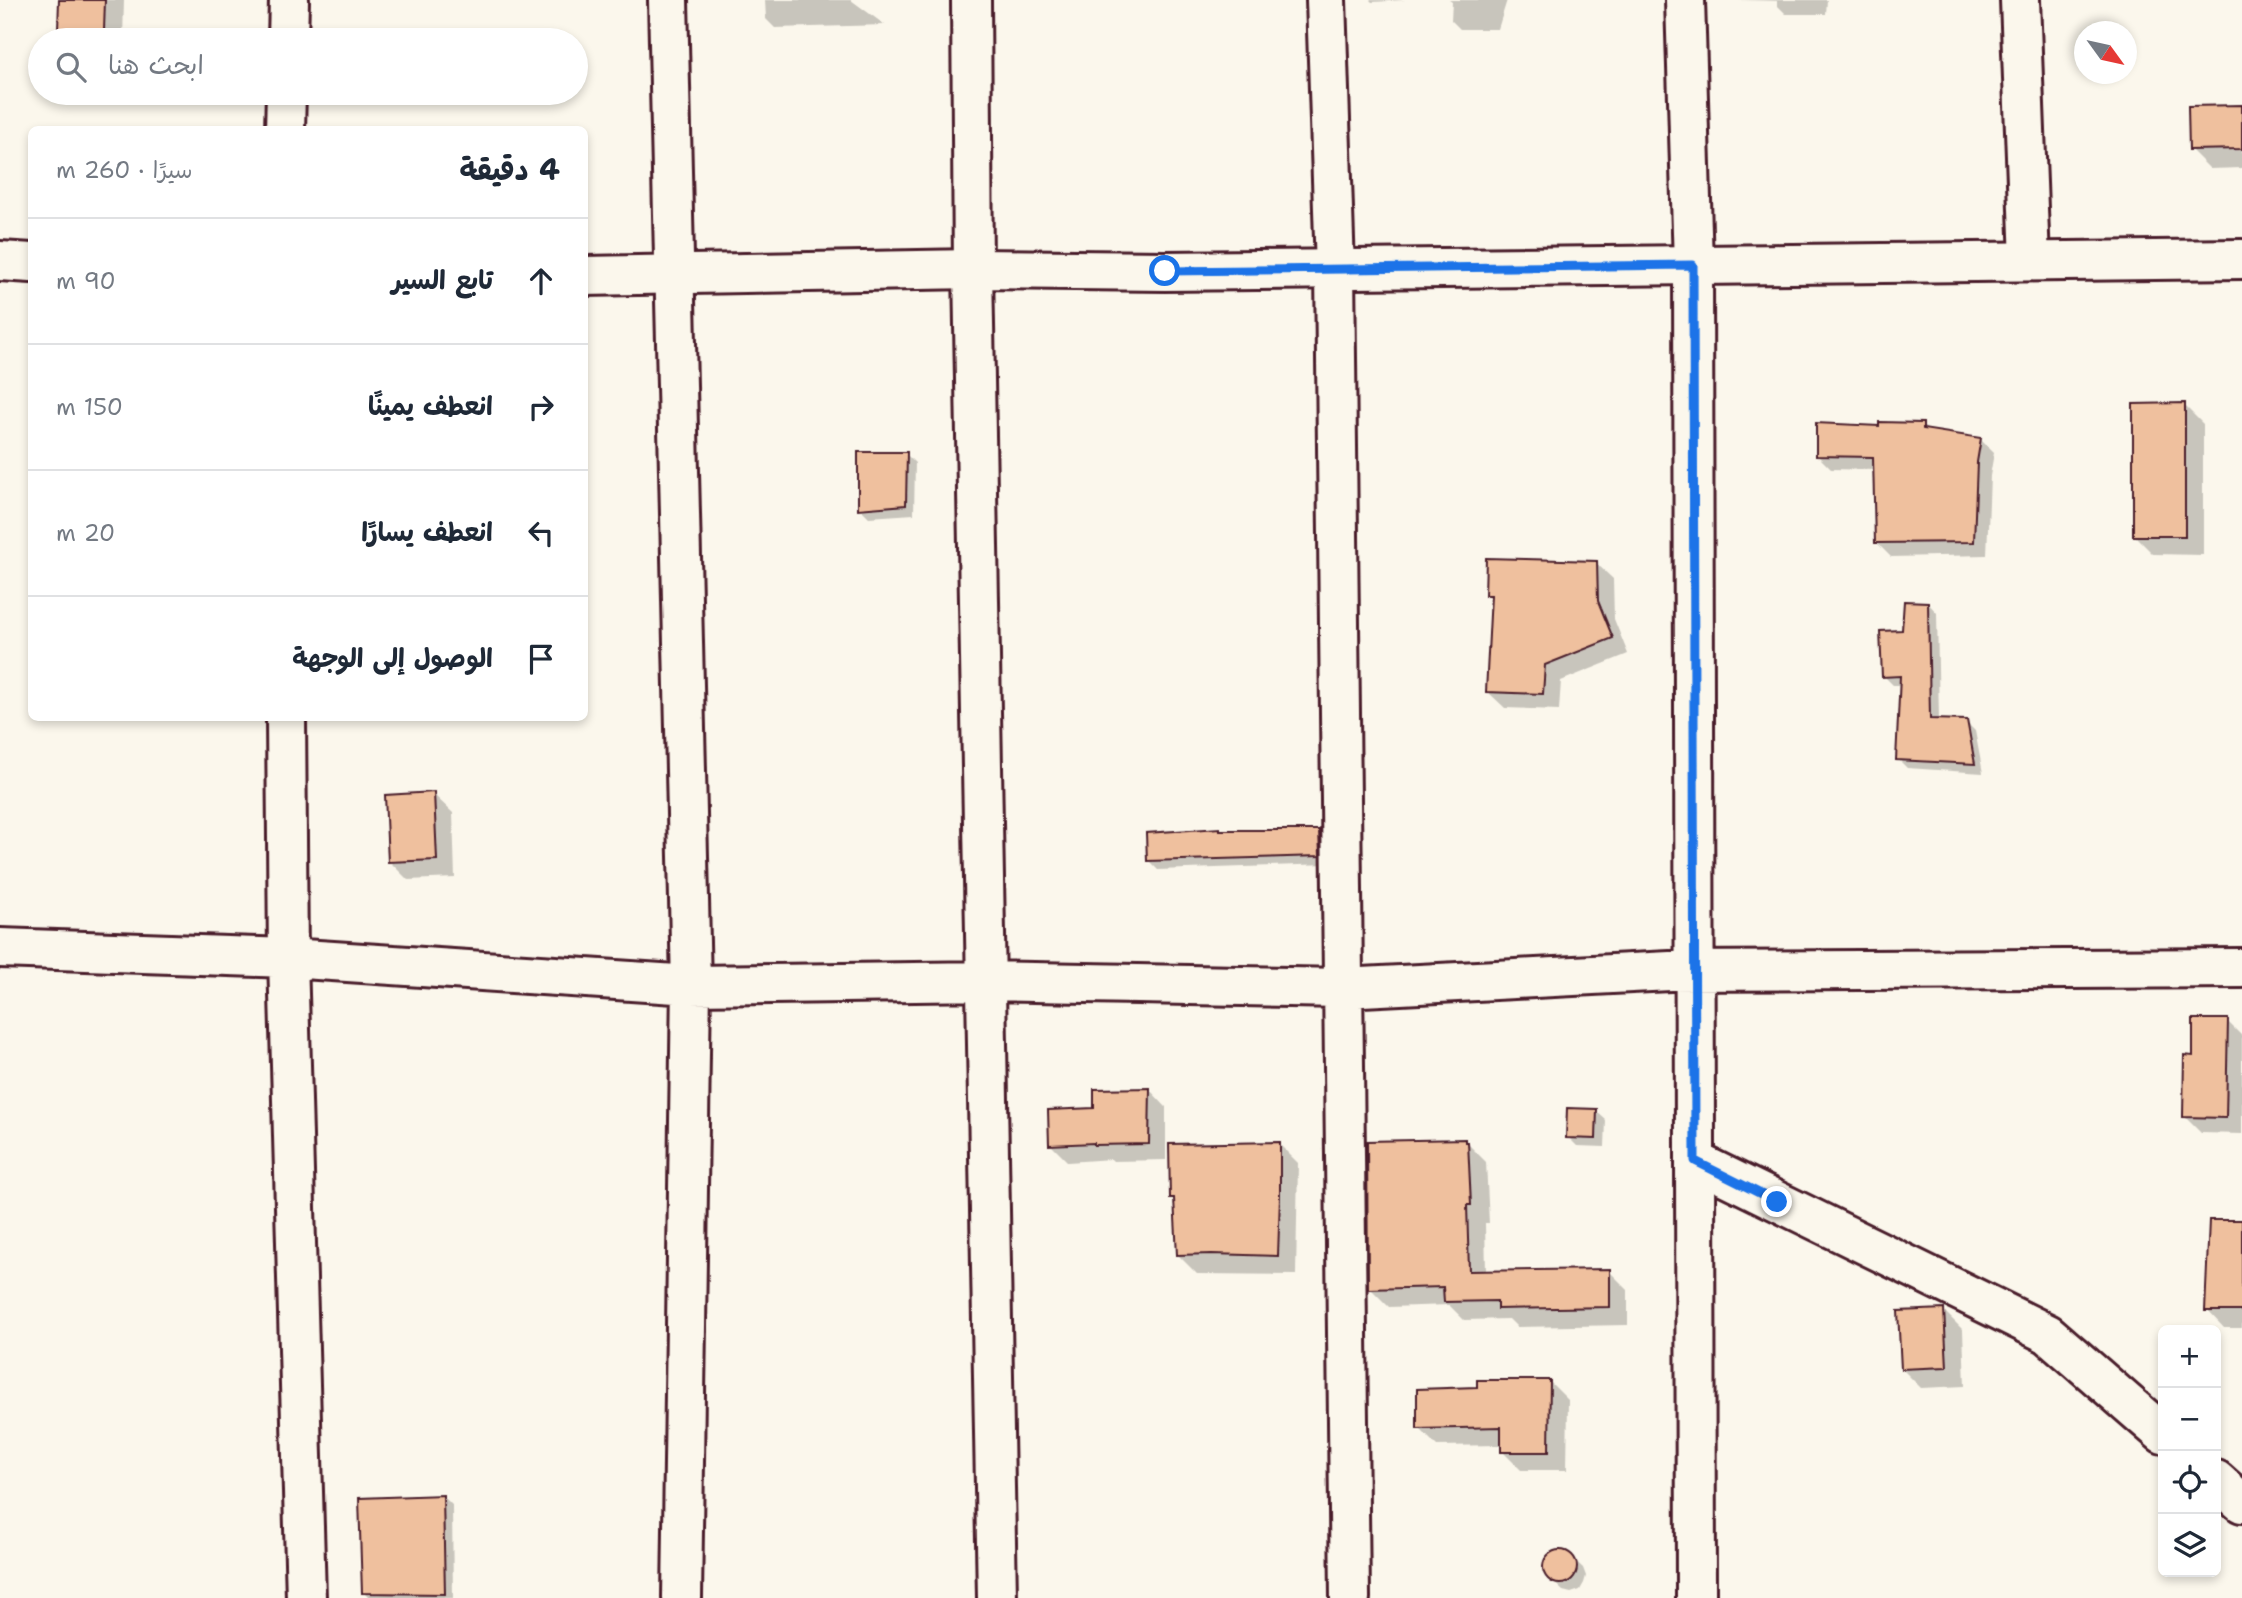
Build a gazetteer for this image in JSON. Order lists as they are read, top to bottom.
{
  "north": "bottom right",
  "page": {
    "search": "ابحث هنا",
    "heading": ["4 دقيقة", "سيرًا · 260 m"],
    "list": [
      ["تابع السير", "90 m"],
      ["انعطف يمينًا", "150 m"],
      ["انعطف يسارًا", "20 m"],
      "الوصول إلى الوجهة"
    ],
    "map_buttons": ["+", "−"]
  }
}
